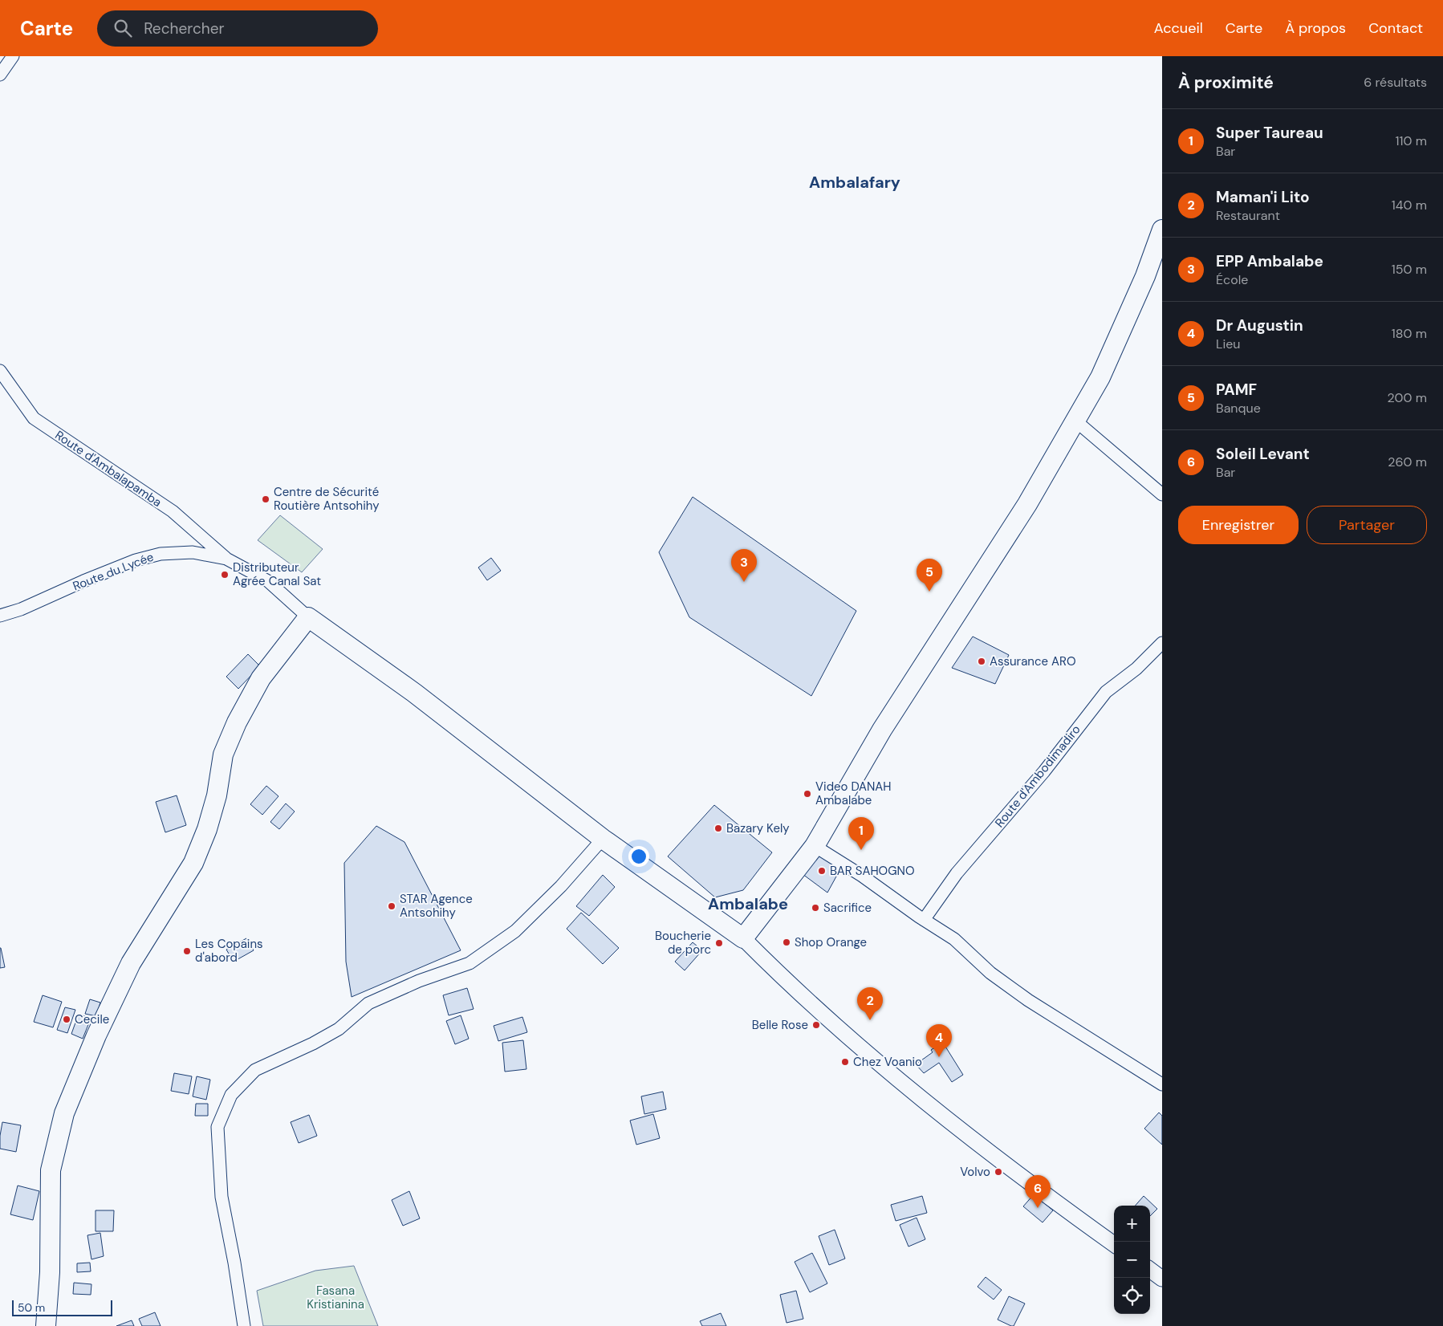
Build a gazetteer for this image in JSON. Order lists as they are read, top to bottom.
{
  "streets": {
    "street": ["Route d'Ambalapamba", "Route du Lycée", "Route d'Ambodimadiro"]
  },
  "crossings": [
    ["Route d'Ambalapamba", "Route du Lycée"]
  ],
  "districts": ["Ambalafary", "Ambalabe"],
  "parks": ["Fasana Kristianina"],
  "places": [
    "Centre de Sécurité Routière Antsohihy",
    "Distributeur Agrée Canal Sat",
    "Assurance ARO",
    "Video DANAH Ambalabe",
    "Bazary Kely",
    "BAR SAHOGNO",
    "STAR Agence Antsohihy",
    "Sacrifice",
    "Shop Orange",
    "Boucherie de porc",
    "Les Copains d'abord",
    "Cecile",
    "Belle Rose",
    "Chez Voanio",
    "Volvo"
  ],
  "scale_bar": "50 m",
  "page": {
    "header": "Carte",
    "search": "Rechercher",
    "nav": [
      "Accueil",
      "Carte",
      "À propos",
      "Contact"
    ],
    "heading": ["À proximité", "6 résultats"],
    "list": [
      {
        "mark": "1",
        "name": "Super Taureau",
        "note": "Bar",
        "value": "110 m"
      },
      {
        "mark": "2",
        "name": "Maman'i Lito",
        "note": "Restaurant",
        "value": "140 m"
      },
      {
        "mark": "3",
        "name": "EPP Ambalabe",
        "note": "École",
        "value": "150 m"
      },
      {
        "mark": "4",
        "name": "Dr Augustin",
        "note": "Lieu",
        "value": "180 m"
      },
      {
        "mark": "5",
        "name": "PAMF",
        "note": "Banque",
        "value": "200 m"
      },
      {
        "mark": "6",
        "name": "Soleil Levant",
        "note": "Bar",
        "value": "260 m"
      }
    ],
    "buttons": ["Enregistrer", "Partager"],
    "pins": [
      "3",
      "5",
      "1",
      "2",
      "4",
      "6"
    ],
    "map_buttons": ["+", "−"],
    "scale": "50 m"
  }
}
